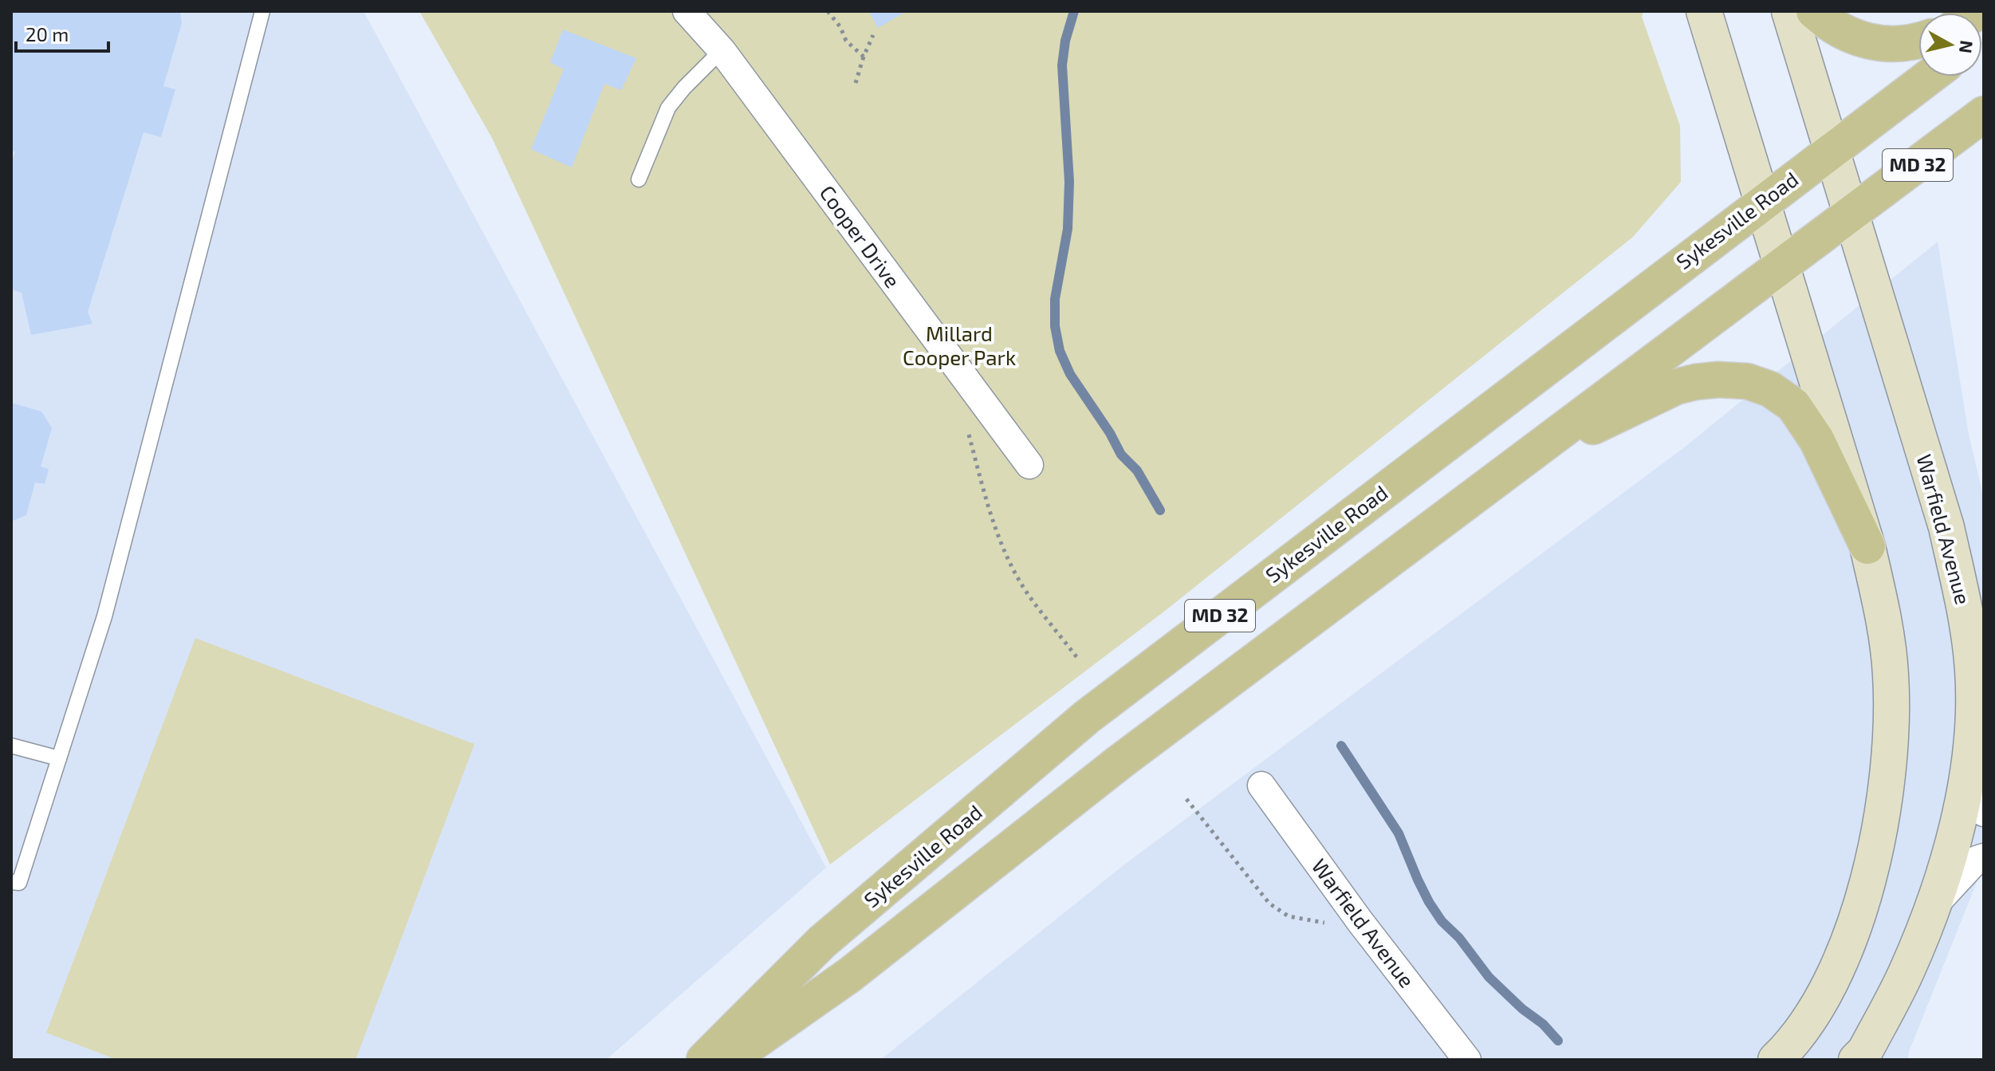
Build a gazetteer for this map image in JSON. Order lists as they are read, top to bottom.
{
  "streets": {
    "main road": ["MD 32", "Sykesville Road"],
    "street": ["Cooper Drive", "Warfield Avenue"]
  },
  "crossings": [
    ["MD 32", "Warfield Avenue"],
    ["Sykesville Road", "Warfield Avenue"]
  ],
  "parks": ["Millard Cooper Park"],
  "scale_bar": "20 m",
  "north": "right"
}
